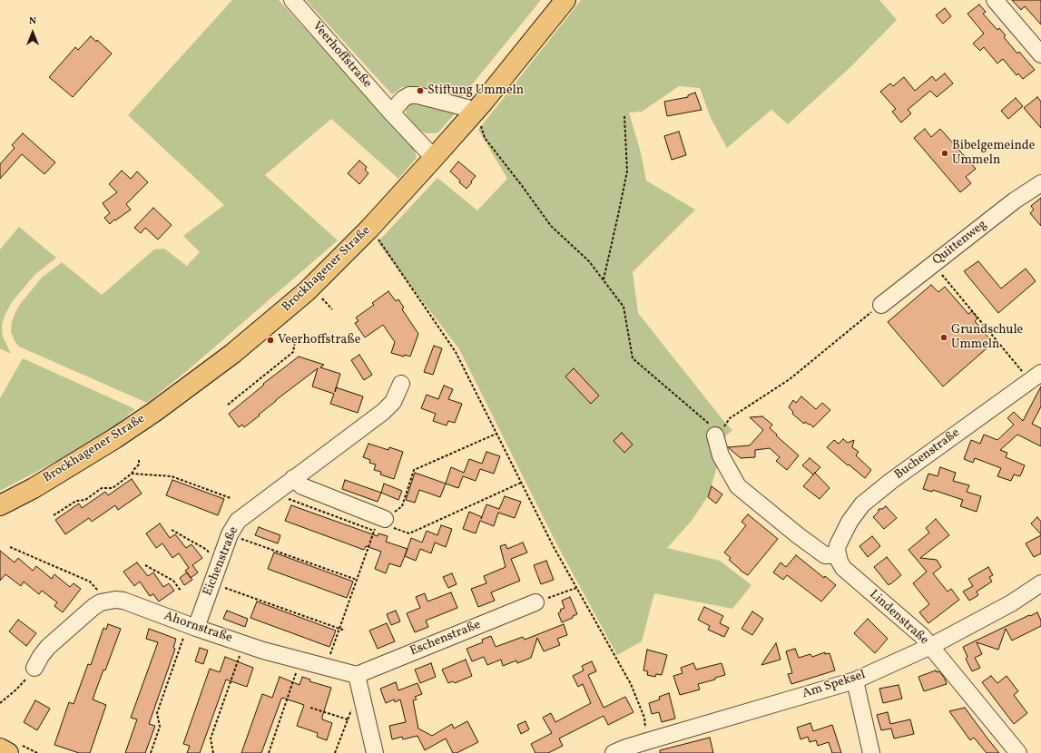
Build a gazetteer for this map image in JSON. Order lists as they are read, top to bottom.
{
  "streets": {
    "main road": ["Brockhagener Straße"],
    "street": [
      "Veerhoffstraße",
      "Quittenweg",
      "Buchenstraße",
      "Eichenstraße",
      "Lindenstraße",
      "Ahornstraße",
      "Eschenstraße",
      "Am Speksel"
    ]
  },
  "crossings": [
    ["Veerhoffstraße", "Brockhagener Straße"],
    ["Buchenstraße", "Lindenstraße"],
    ["Eichenstraße", "Ahornstraße"],
    ["Lindenstraße", "Am Speksel"],
    ["Ahornstraße", "Eschenstraße"]
  ],
  "places": [
    "Stiftung Ummeln",
    "Bibelgemeinde Ummeln",
    "Grundschule Ummeln",
    "Veerhoffstraße"
  ],
  "north": "top"
}
